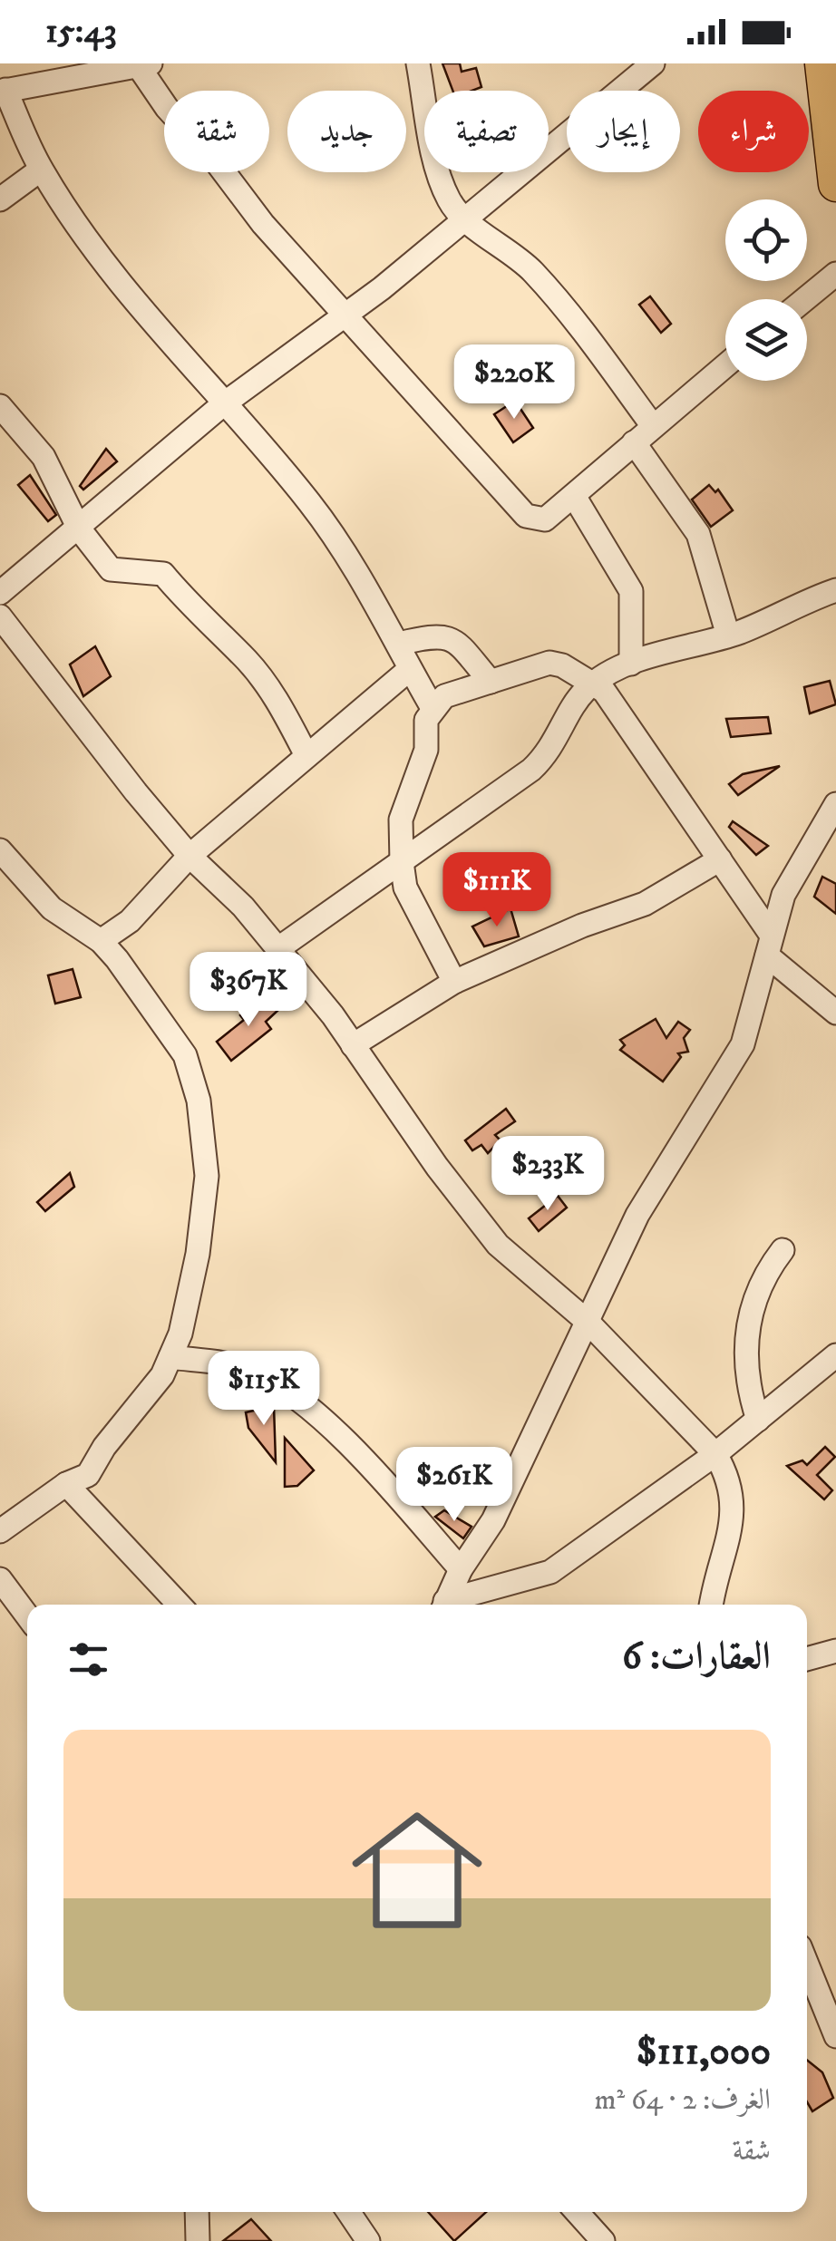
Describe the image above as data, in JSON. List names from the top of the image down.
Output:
{
  "page": {
    "status": "15:43",
    "chip": [
      "شراء",
      "إيجار",
      "تصفية",
      "جديد",
      "شقة"
    ],
    "price": [
      "$220K",
      "$111K",
      "$367K",
      "$233K",
      "$115K",
      "$261K"
    ],
    "heading": "العقارات: 6",
    "list": [
      {
        "name": "$111,000",
        "note": "الغرف: 2 · 64 m² · شقة"
      }
    ]
  }
}
